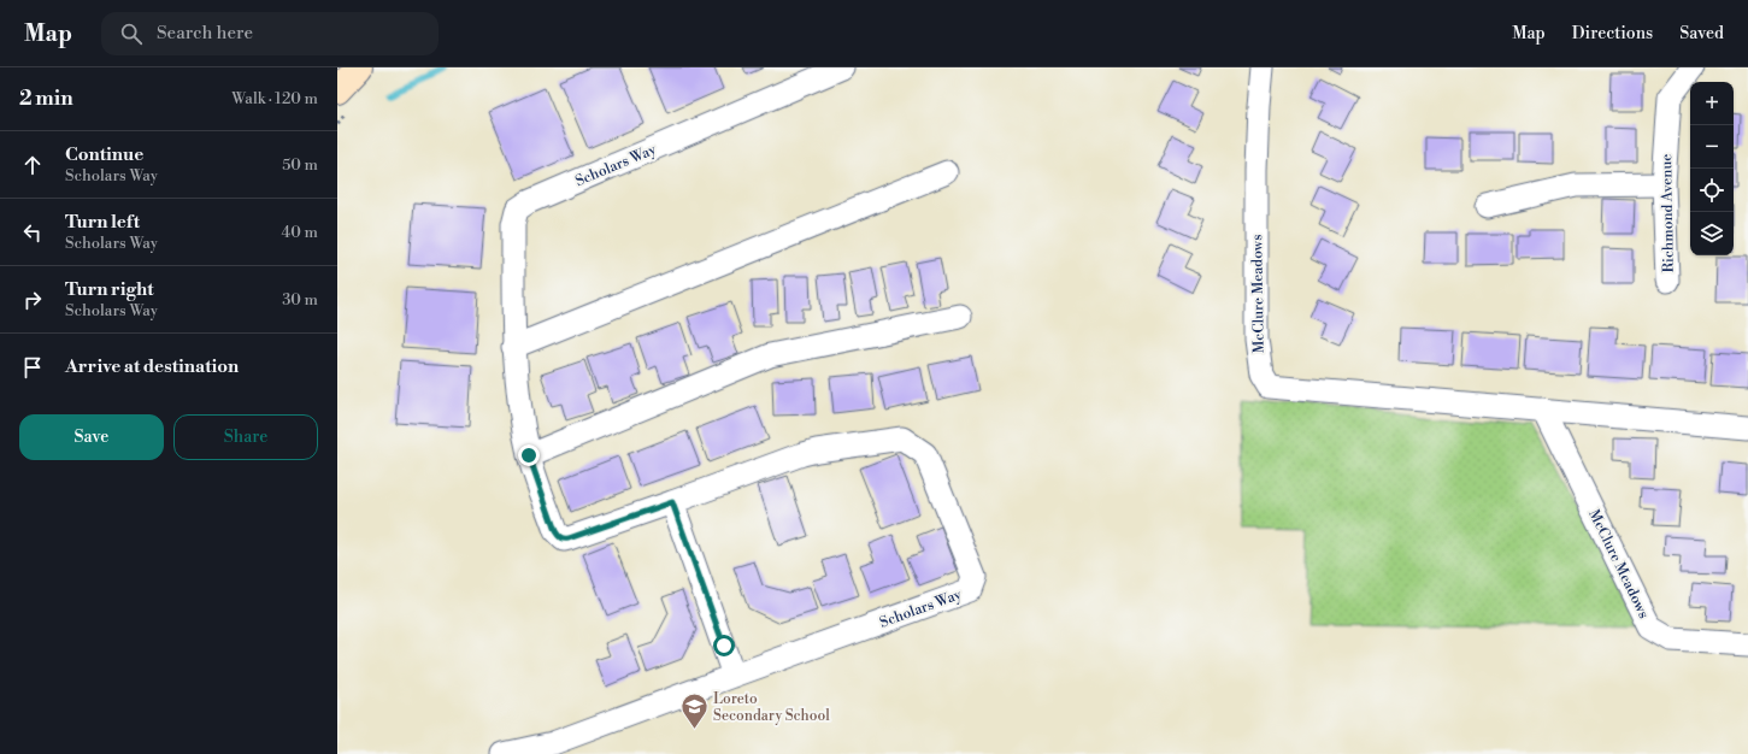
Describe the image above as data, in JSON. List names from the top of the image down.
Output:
{
  "streets": {
    "street": ["Scholars Way", "Richmond Avenue", "McClure Meadows"]
  },
  "places": {
    "school or university": ["Loreto Secondary School"]
  },
  "page": {
    "header": "Map",
    "search": "Search here",
    "nav": ["Map", "Directions", "Saved"],
    "heading": ["2 min", "Walk · 120 m"],
    "map_buttons": ["+", "−"],
    "list": [
      ["Continue", "Scholars Way", "50 m"],
      ["Turn left", "Scholars Way", "40 m"],
      ["Turn right", "Scholars Way", "30 m"],
      "Arrive at destination"
    ],
    "buttons": ["Save", "Share"]
  }
}
